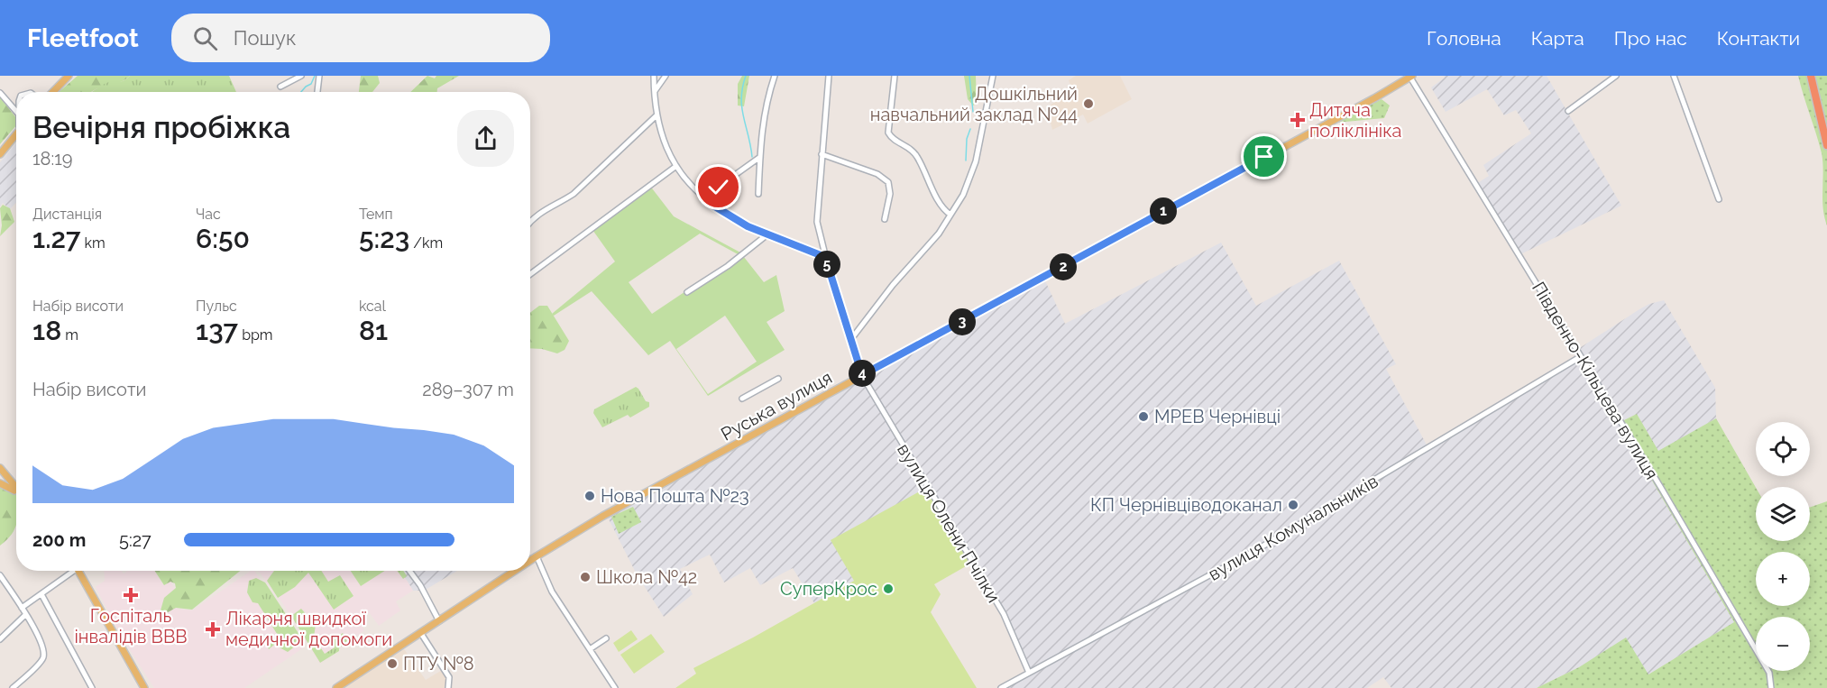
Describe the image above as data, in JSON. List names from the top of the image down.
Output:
{
  "streets": {
    "main road": ["Руська вулиця"],
    "street": ["Південно-Кільцева вулиця", "вулиця Олени Пчілки", "вулиця Комунальників"]
  },
  "crossings": [
    ["Південно-Кільцева вулиця", "Руська вулиця"],
    ["Південно-Кільцева вулиця", "вулиця Комунальників"],
    ["Руська вулиця", "вулиця Олени Пчілки"],
    ["вулиця Олени Пчілки", "вулиця Комунальників"]
  ],
  "places": {
    "other": [
      "Дошкільний навчальний заклад №44",
      "МРЕВ Чернівці",
      "Нова Пошта №23",
      "КП Чернівціводоканал",
      "Школа №42",
      "СуперКрос",
      "ПТУ №8"
    ],
    "health": ["Дитяча поліклініка", "Госпіталь інвалідів ВВВ", "Лікарня швидкої медичної допомоги"]
  },
  "page": {
    "header": "Fleetfoot",
    "search": "Пошук",
    "nav": [
      "Головна",
      "Карта",
      "Про нас",
      "Контакти"
    ],
    "heading": ["Вечірня пробіжка", "18:19"],
    "stats": [
      ["Дистанція", "1.27 km"],
      ["Час", "6:50"],
      ["Темп", "5:23 /km"],
      ["Набір висоти", "18 m"],
      ["Пульс", "137 bpm"],
      ["kcal", "81"]
    ],
    "pins": [
      "1",
      "5",
      "2",
      "3",
      "4"
    ],
    "chart": ["Набір висоти", "289–307 m"],
    "map_buttons": ["+", "−"],
    "list": [
      {
        "name": "200 m",
        "note": "5:27"
      }
    ]
  }
}
